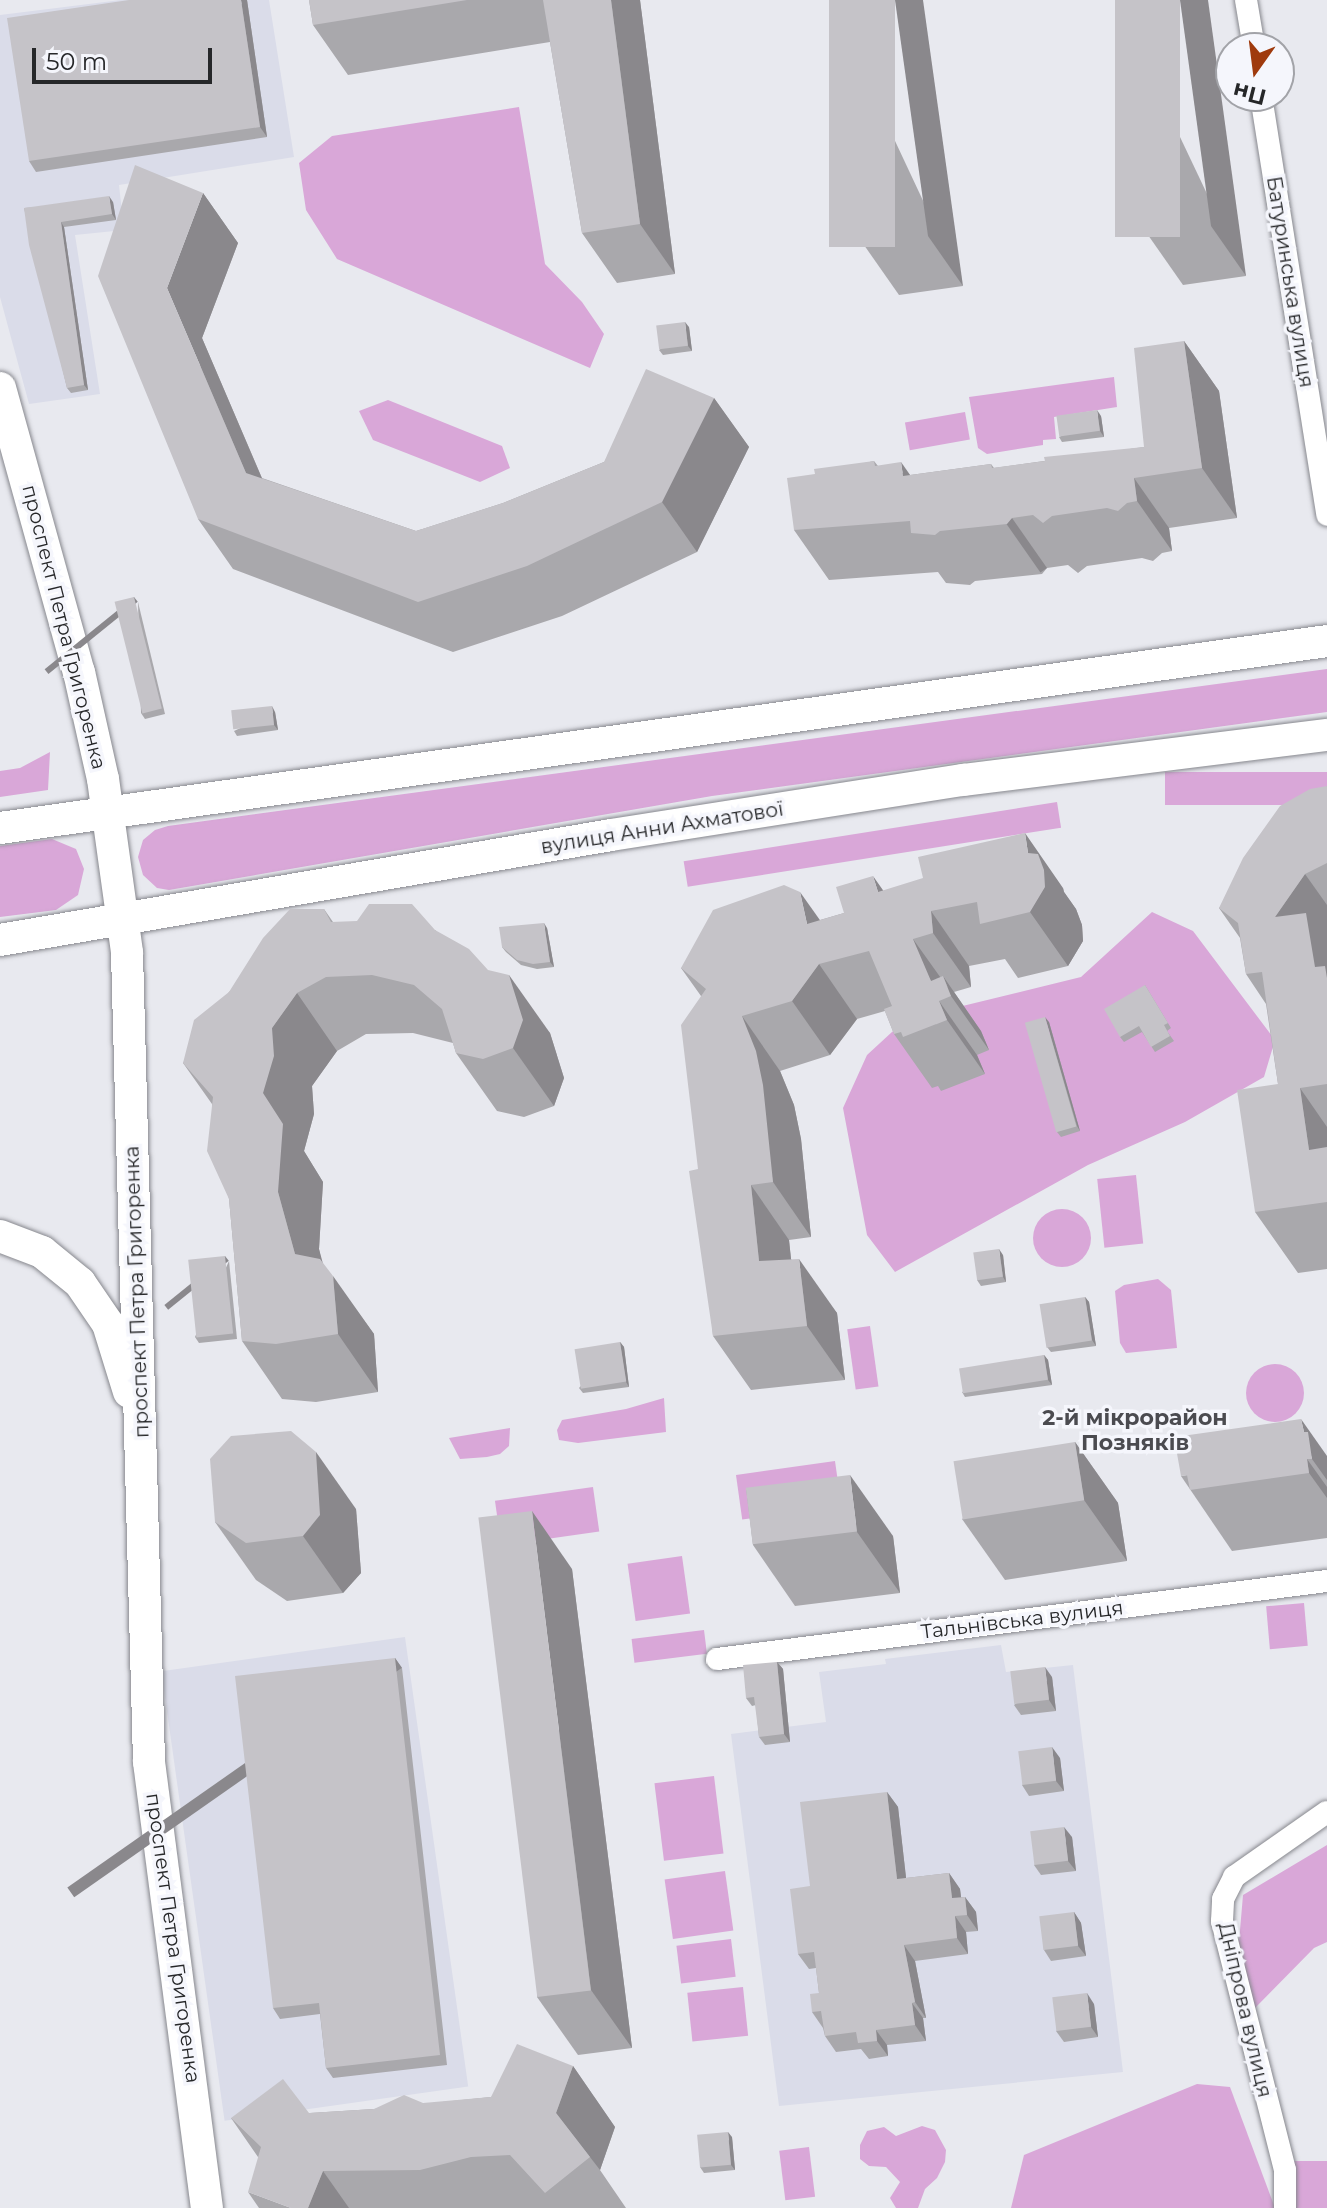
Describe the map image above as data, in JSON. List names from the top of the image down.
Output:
{
  "streets": {
    "main road": ["проспект Петра Григоренка", "вулиця Анни Ахматової"],
    "street": ["Батуринська вулиця", "Тальнівська вулиця", "Дніпрова вулиця"]
  },
  "crossings": [
    ["проспект Петра Григоренка", "вулиця Анни Ахматової"]
  ],
  "districts": ["2-й мікрорайон Позняків"],
  "scale_bar": "50 m",
  "north": "bottom"
}
